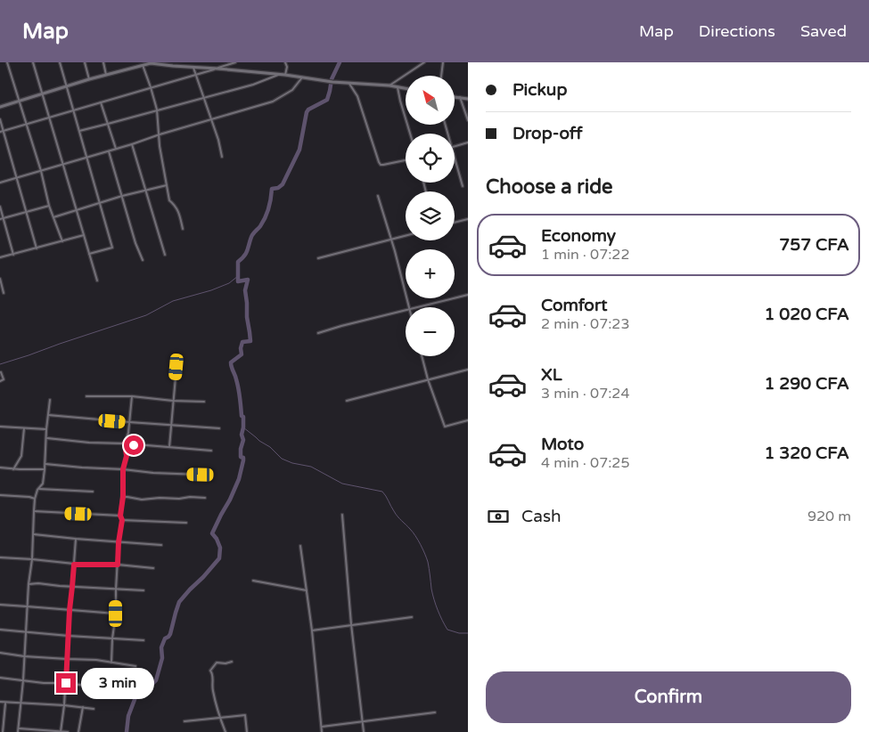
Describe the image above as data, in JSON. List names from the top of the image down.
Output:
{
  "north": "top left",
  "page": {
    "header": "Map",
    "nav": ["Map", "Directions", "Saved"],
    "banner": ["Pickup", "Drop-off"],
    "map_buttons": ["+", "−"],
    "heading": "Choose a ride",
    "list": [
      {
        "name": "Economy",
        "note": "1 min · 07:22",
        "value": "757 CFA"
      },
      {
        "name": "Comfort",
        "note": "2 min · 07:23",
        "value": "1 020 CFA"
      },
      {
        "name": "XL",
        "note": "3 min · 07:24",
        "value": "1 290 CFA"
      },
      {
        "name": "Moto",
        "note": "4 min · 07:25",
        "value": "1 320 CFA"
      }
    ],
    "pay": ["Cash", "920 m"],
    "buttons": "Confirm",
    "bubble": "3 min"
  }
}
